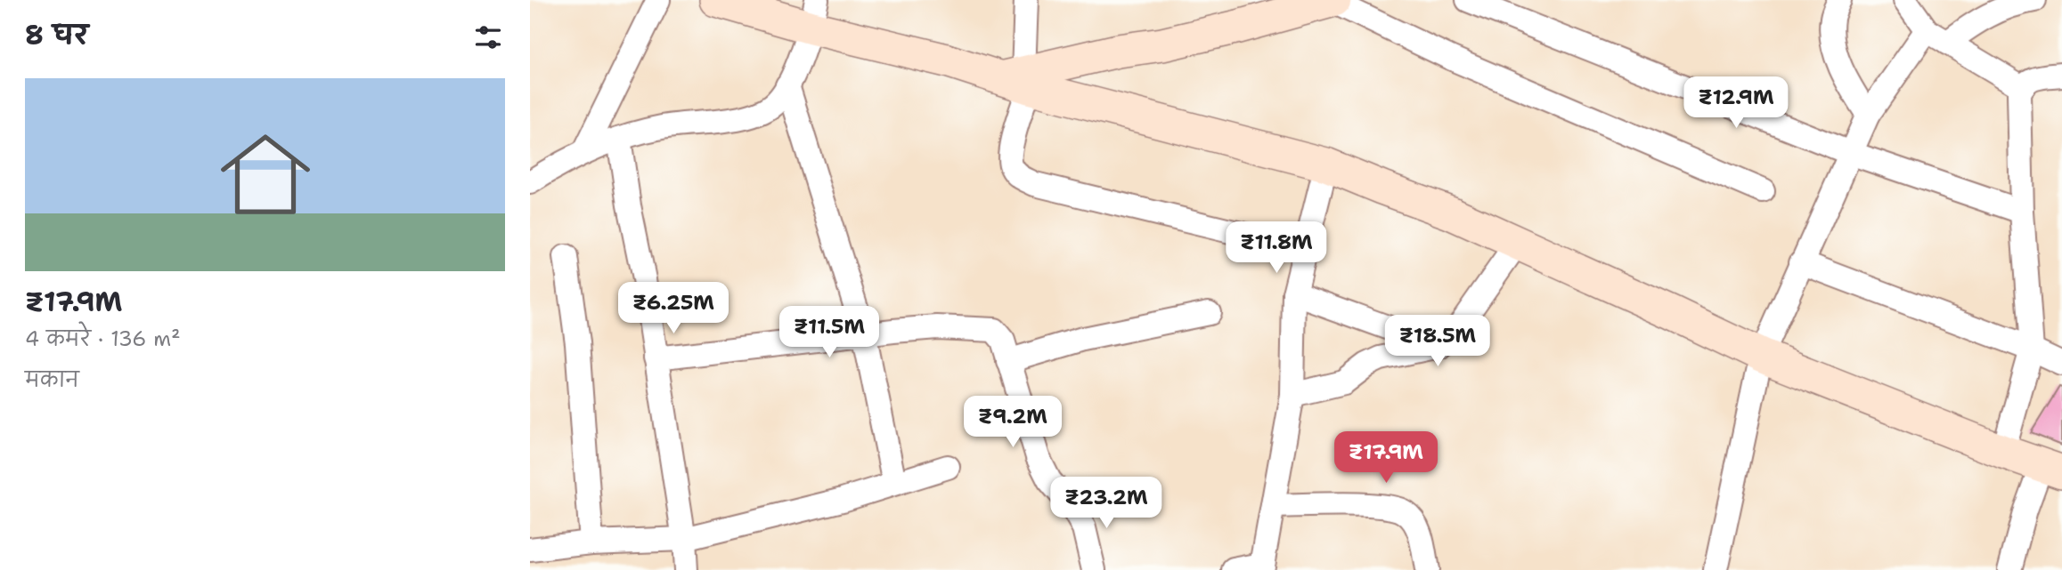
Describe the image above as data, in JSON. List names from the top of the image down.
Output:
{
  "page": {
    "heading": "8 घर",
    "list": [
      {
        "name": "₹17.9M",
        "note": "4 कमरे · 136 m² · मकान"
      }
    ],
    "price": [
      "₹12.9M",
      "₹11.8M",
      "₹6.25M",
      "₹11.5M",
      "₹18.5M",
      "₹9.2M",
      "₹17.9M",
      "₹23.2M"
    ]
  }
}
